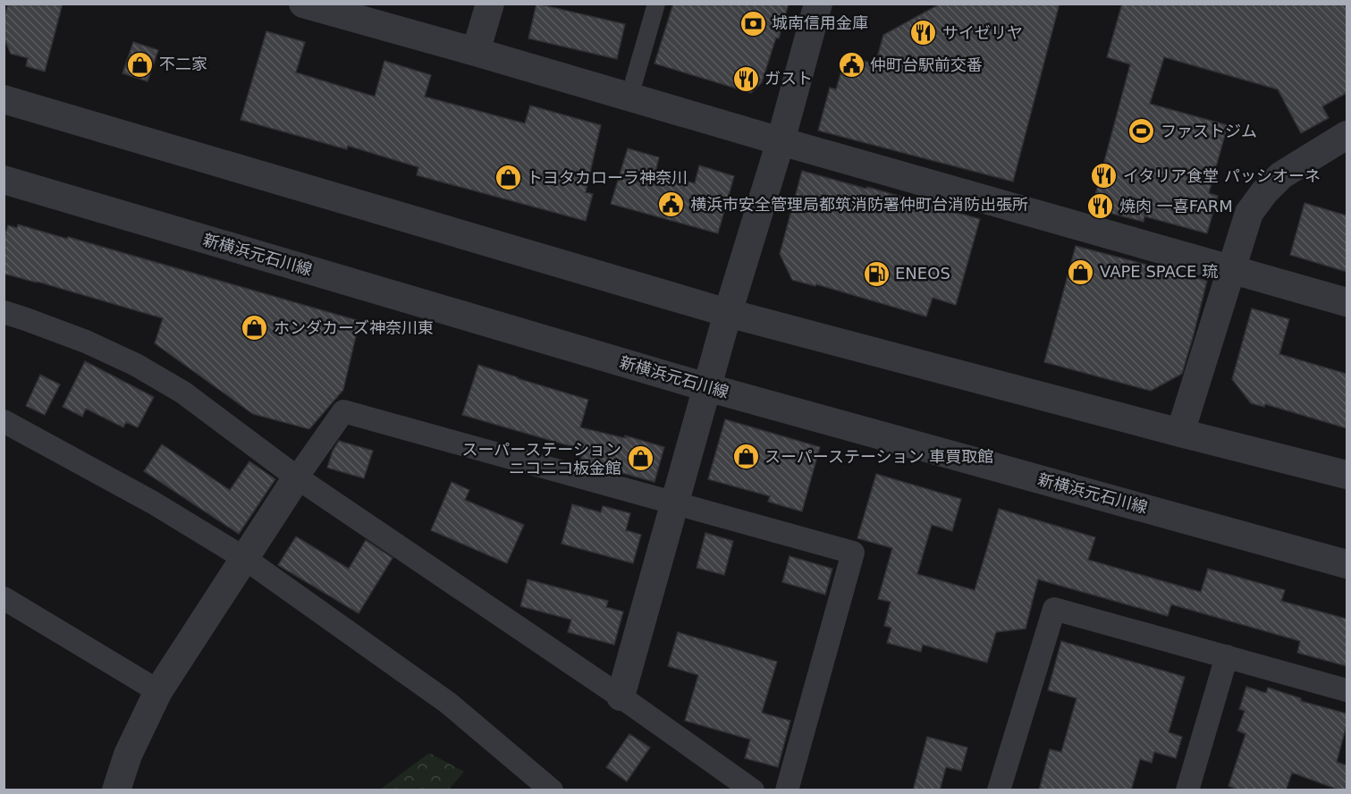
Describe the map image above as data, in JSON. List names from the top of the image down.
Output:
{
  "streets": {
    "street": ["新横浜元石川線"]
  },
  "places": {
    "bank": ["城南信用金庫"],
    "restaurant": [
      "サイゼリヤ",
      "ガスト",
      "イタリア食堂 パッシオーネ",
      "焼肉 一喜FARM"
    ],
    "shop": [
      "不二家",
      "トヨタカローラ神奈川",
      "VAPE SPACE 琉",
      "ホンダカーズ神奈川東",
      "スーパーステーション 車買取館",
      "スーパーステーション ニコニコ板金館"
    ],
    "public building": ["仲町台駅前交番", "横浜市安全管理局都筑消防署仲町台消防出張所"],
    "sports": ["ファストジム"],
    "fuel station": ["ENEOS"]
  }
}
